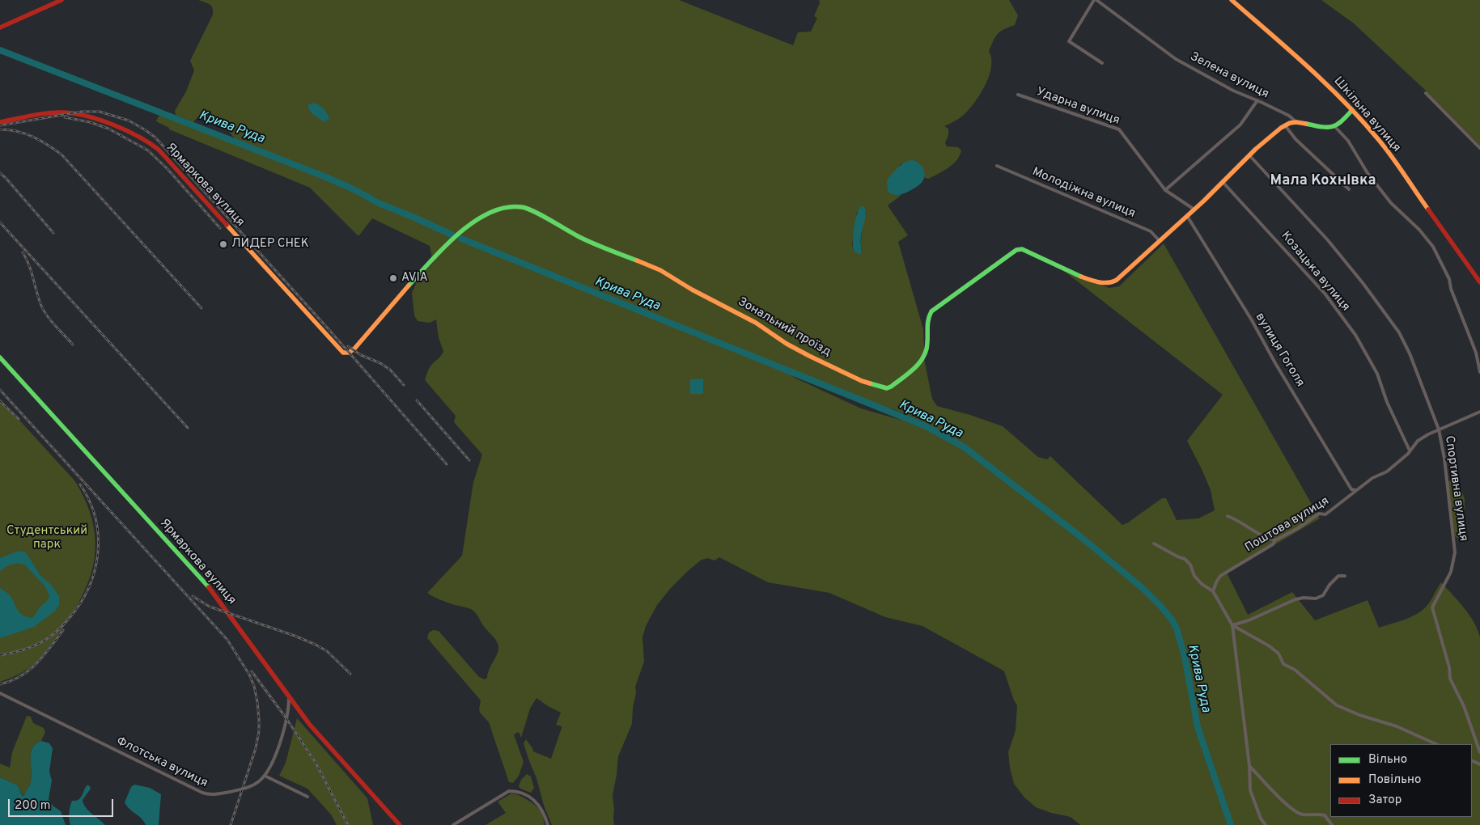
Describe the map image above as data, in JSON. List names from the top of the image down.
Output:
{
  "streets": {
    "street": [
      "Зелена вулиця",
      "Ударна вулиця",
      "Шкільна вулиця",
      "Ярмаркова вулиця",
      "Молодіжна вулиця",
      "Козацька вулиця",
      "Зональний проїзд",
      "вулиця Гоголя",
      "Спортивна вулиця",
      "Поштова вулиця",
      "Флотська вулиця"
    ]
  },
  "crossings": [
    ["Ярмаркова вулиця", "Зональний проїзд"],
    ["Ярмаркова вулиця", "Флотська вулиця"],
    ["Молодіжна вулиця", "Зональний проїзд"],
    ["Козацька вулиця", "Поштова вулиця"],
    ["вулиця Гоголя", "Поштова вулиця"],
    ["Спортивна вулиця", "Поштова вулиця"]
  ],
  "districts": ["Мала Кохнівка"],
  "water": ["Крива Руда"],
  "parks": ["Студентський парк"],
  "places": ["ЛИДЕР СНЕК", "AVIA"],
  "legend": ["Вільно", "Повільно", "Затор"],
  "scale_bar": "200 m"
}
